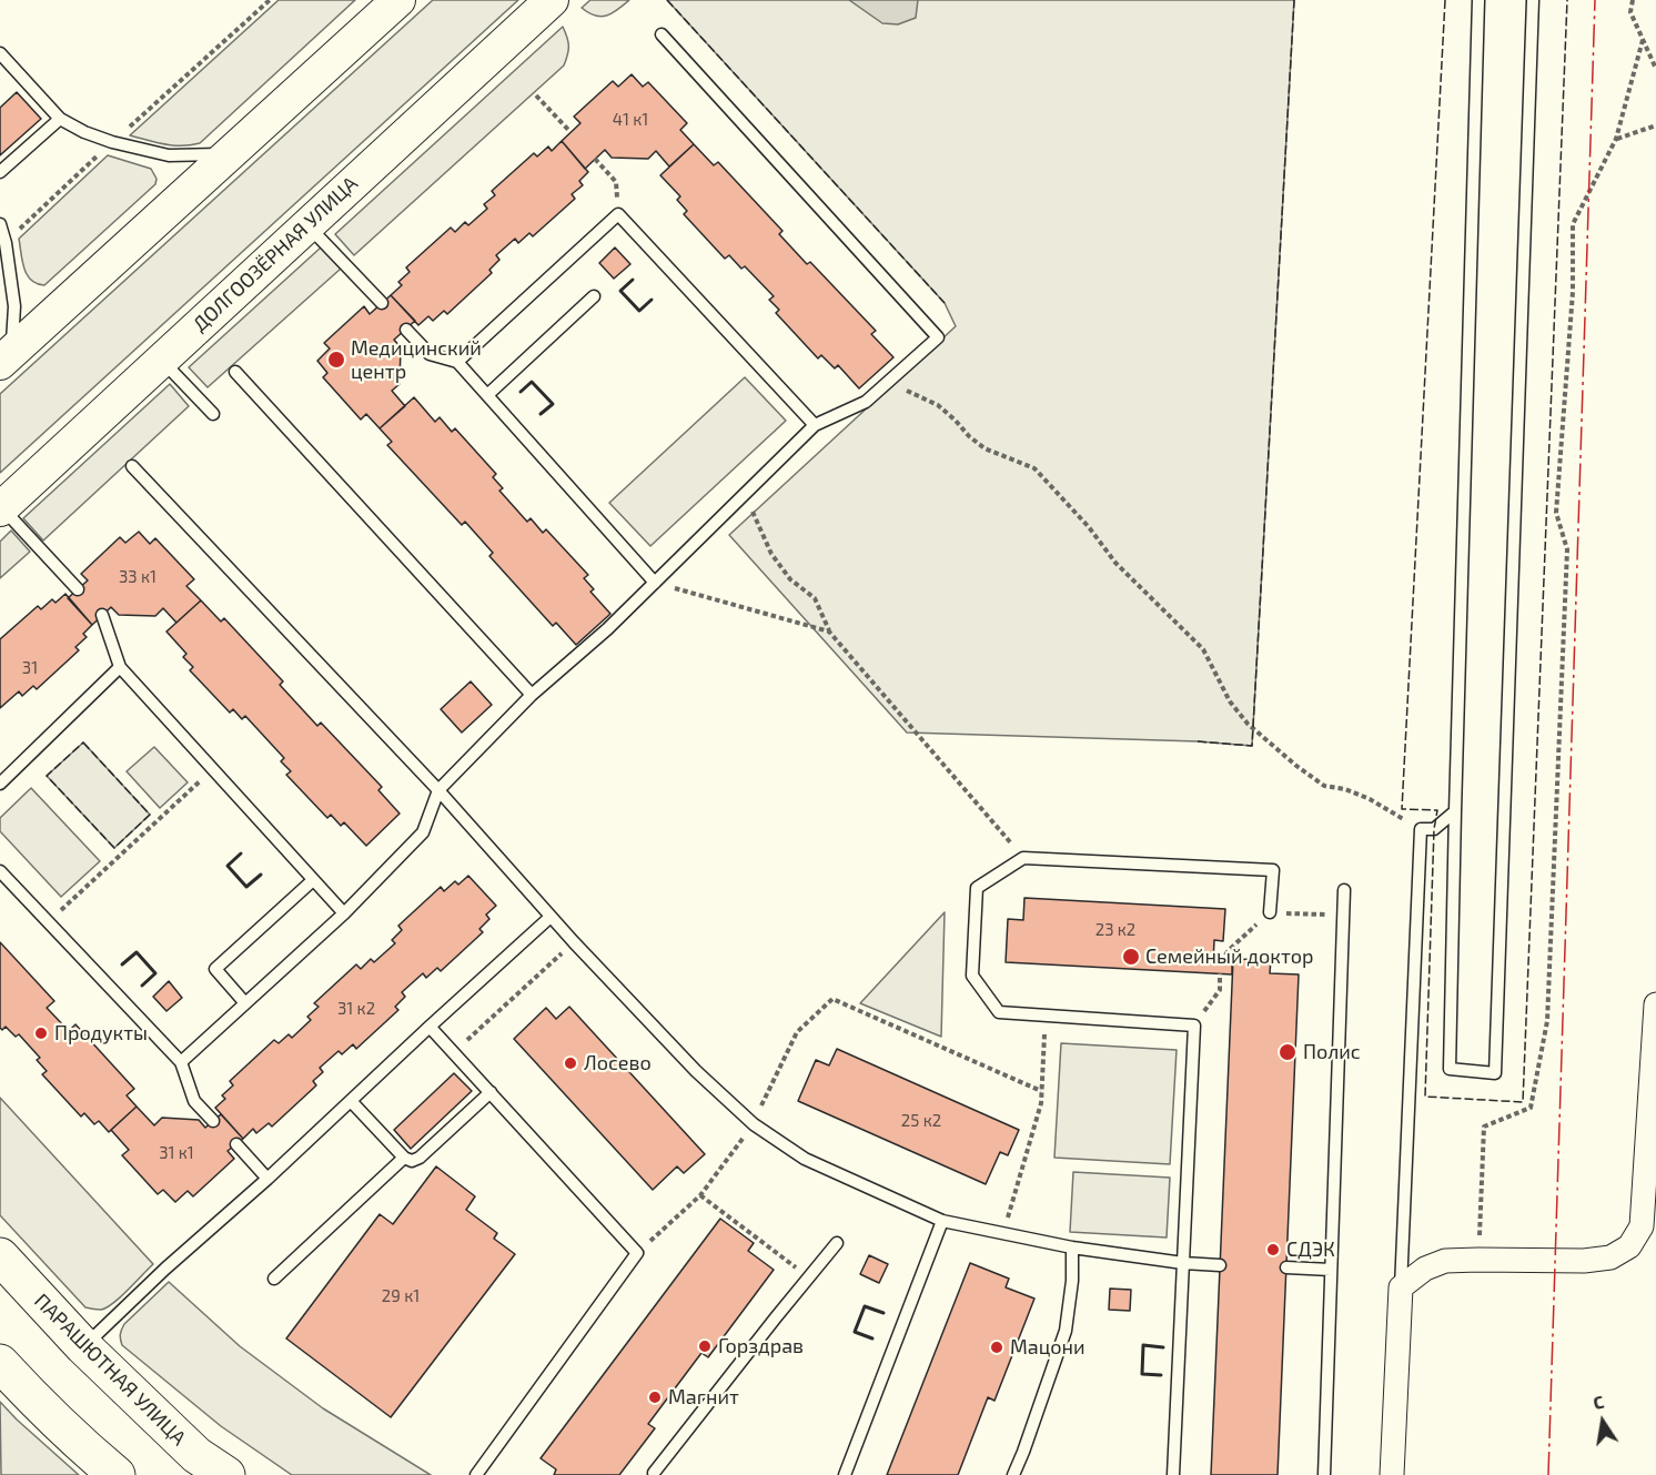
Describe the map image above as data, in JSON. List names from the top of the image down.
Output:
{
  "streets": {
    "main road": ["ДОЛГООЗЁРНАЯ УЛИЦА", "ПАРАШЮТНАЯ УЛИЦА"]
  },
  "places": [
    "Медицинский центр",
    "Семейный доктор",
    "Продукты",
    "Полис",
    "Лосево",
    "СДЭК",
    "Горздрав",
    "Мацони",
    "Магнит"
  ],
  "house_numbers": [
    "41 к1",
    "33 к1",
    "31",
    "23 к2",
    "31 к2",
    "25 к2",
    "31 к1",
    "29 к1"
  ],
  "north": "top"
}
